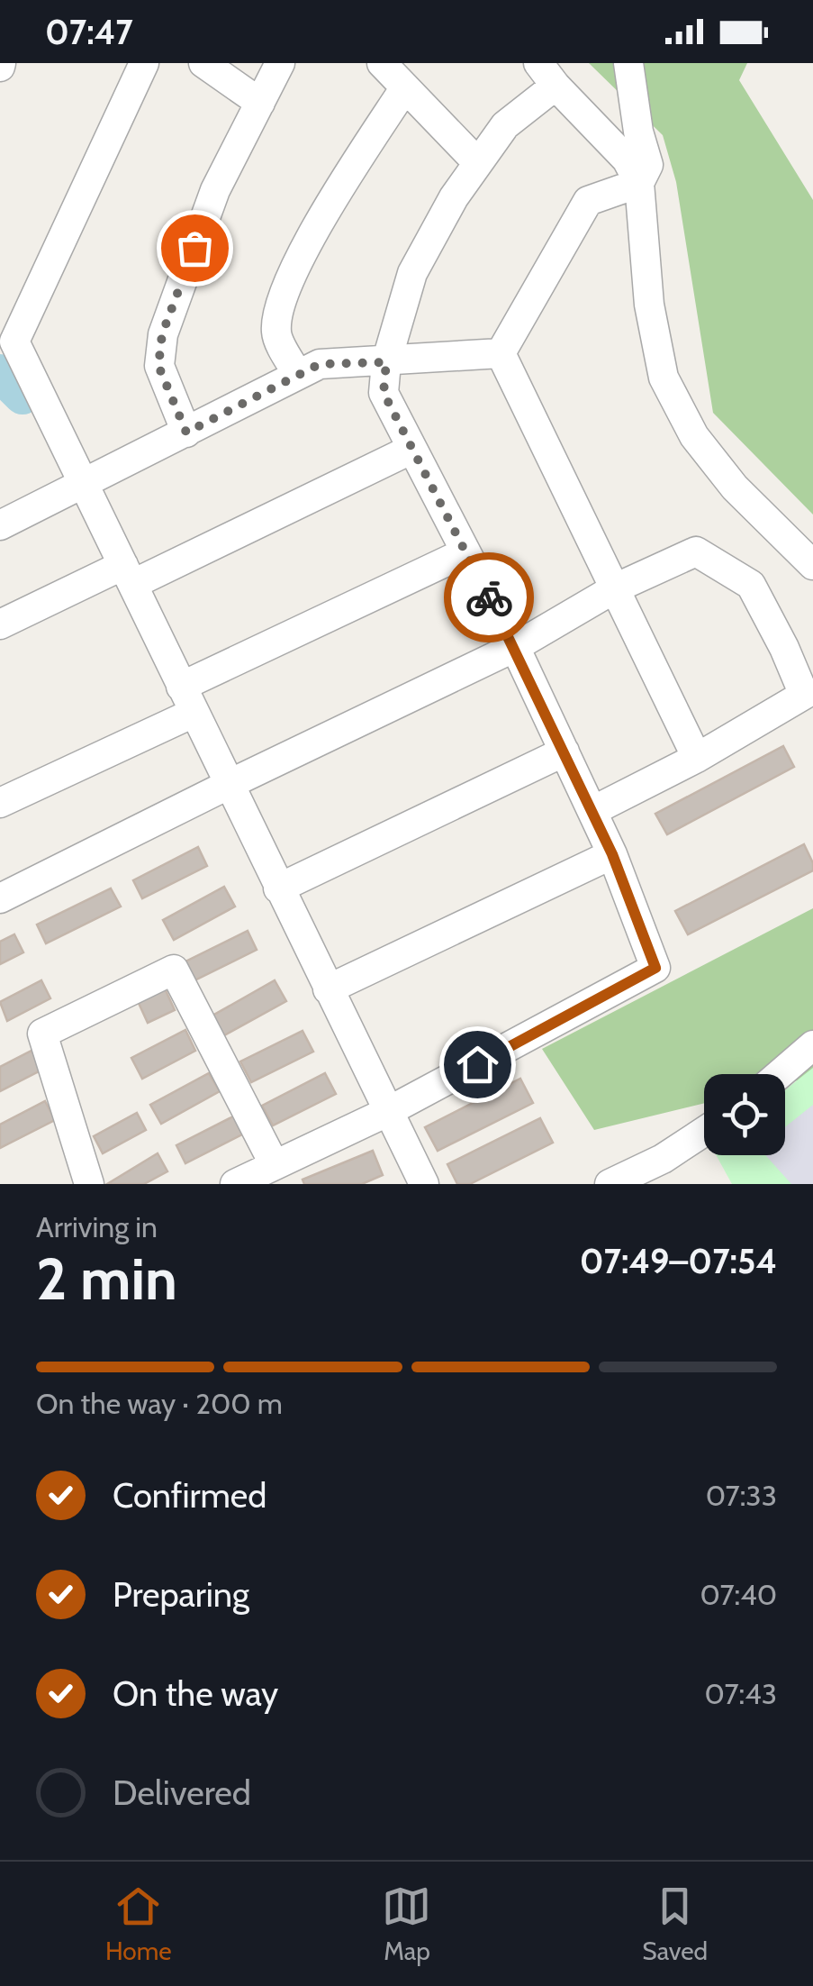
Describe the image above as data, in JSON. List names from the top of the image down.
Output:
{
  "page": {
    "status": "07:47",
    "heading": ["2 min", "Arriving in", "07:49–07:54"],
    "bar": "On the way · 200 m",
    "list": [
      ["Confirmed", "07:33"],
      ["Preparing", "07:40"],
      ["On the way", "07:43"],
      "Delivered"
    ],
    "tabs": ["Home", "Map", "Saved"]
  }
}
